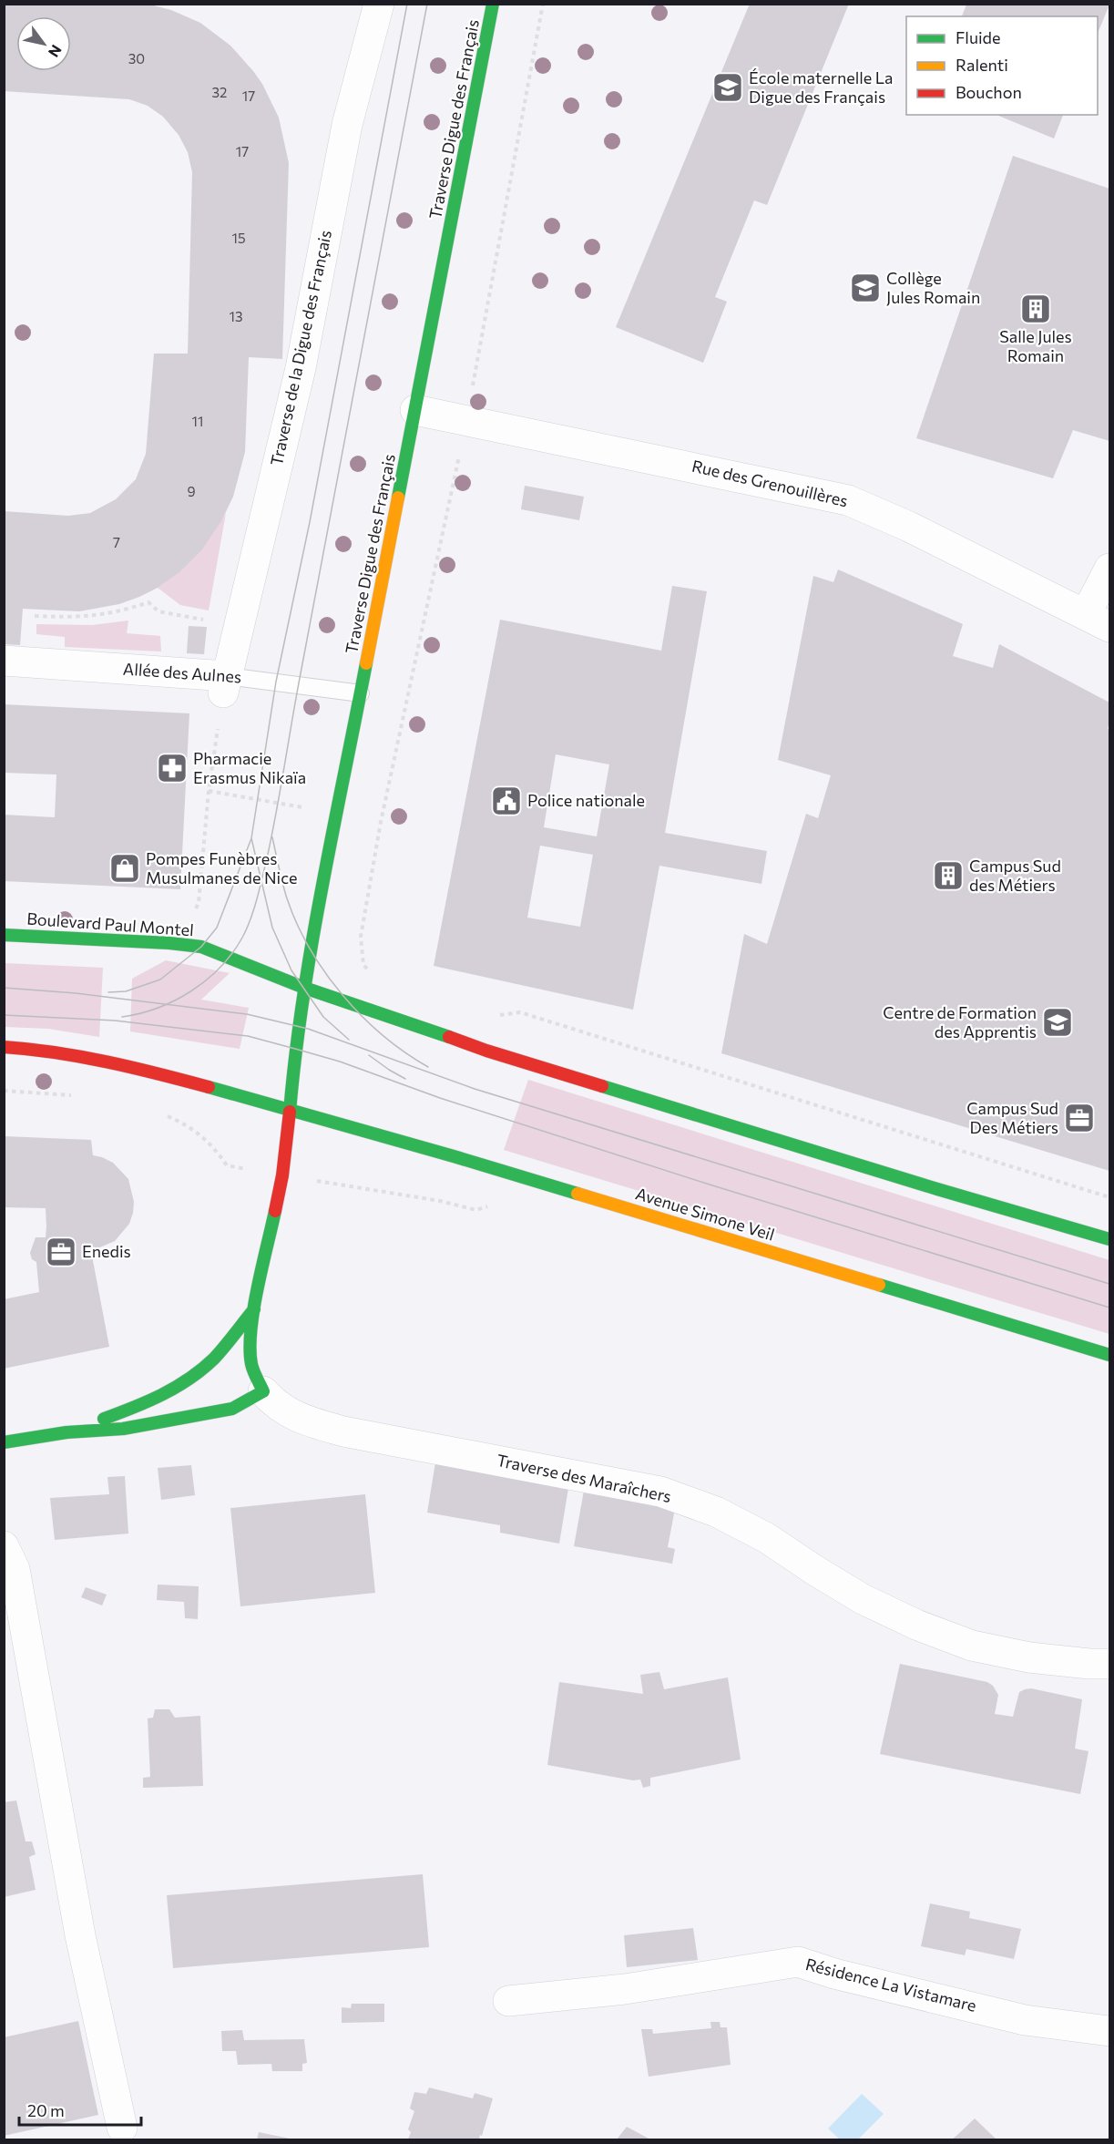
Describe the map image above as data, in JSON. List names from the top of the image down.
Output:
{
  "streets": {
    "main road": ["Traverse Digue des Français", "Boulevard Paul Montel", "Avenue Simone Veil"],
    "street": [
      "Traverse de la Digue des Français",
      "Rue des Grenouillères",
      "Allée des Aulnes",
      "Traverse des Maraîchers",
      "Résidence La Vistamare"
    ]
  },
  "crossings": [
    ["Traverse Digue des Français", "Rue des Grenouillères"],
    ["Traverse Digue des Français", "Allée des Aulnes"],
    ["Traverse Digue des Français", "Boulevard Paul Montel"],
    ["Traverse Digue des Français", "Avenue Simone Veil"],
    ["Traverse Digue des Français", "Traverse des Maraîchers"],
    ["Traverse de la Digue des Français", "Allée des Aulnes"]
  ],
  "places": {
    "school or university": ["École maternelle La Digue des Français", "Collège Jules Romain", "Centre de Formation des Apprentis"],
    "building": ["Salle Jules Romain", "Campus Sud des Métiers"],
    "pharmacy": ["Pharmacie Erasmus Nikaïa"],
    "public building": ["Police nationale"],
    "shop": ["Pompes Funèbres Musulmanes de Nice"],
    "office": ["Campus Sud Des Métiers", "Enedis"]
  },
  "house_numbers": [
    "30",
    "32",
    "17",
    "17",
    "15",
    "13",
    "11",
    "9",
    "7"
  ],
  "legend": ["Fluide", "Ralenti", "Bouchon"],
  "scale_bar": "20 m",
  "north": "bottom right"
}
